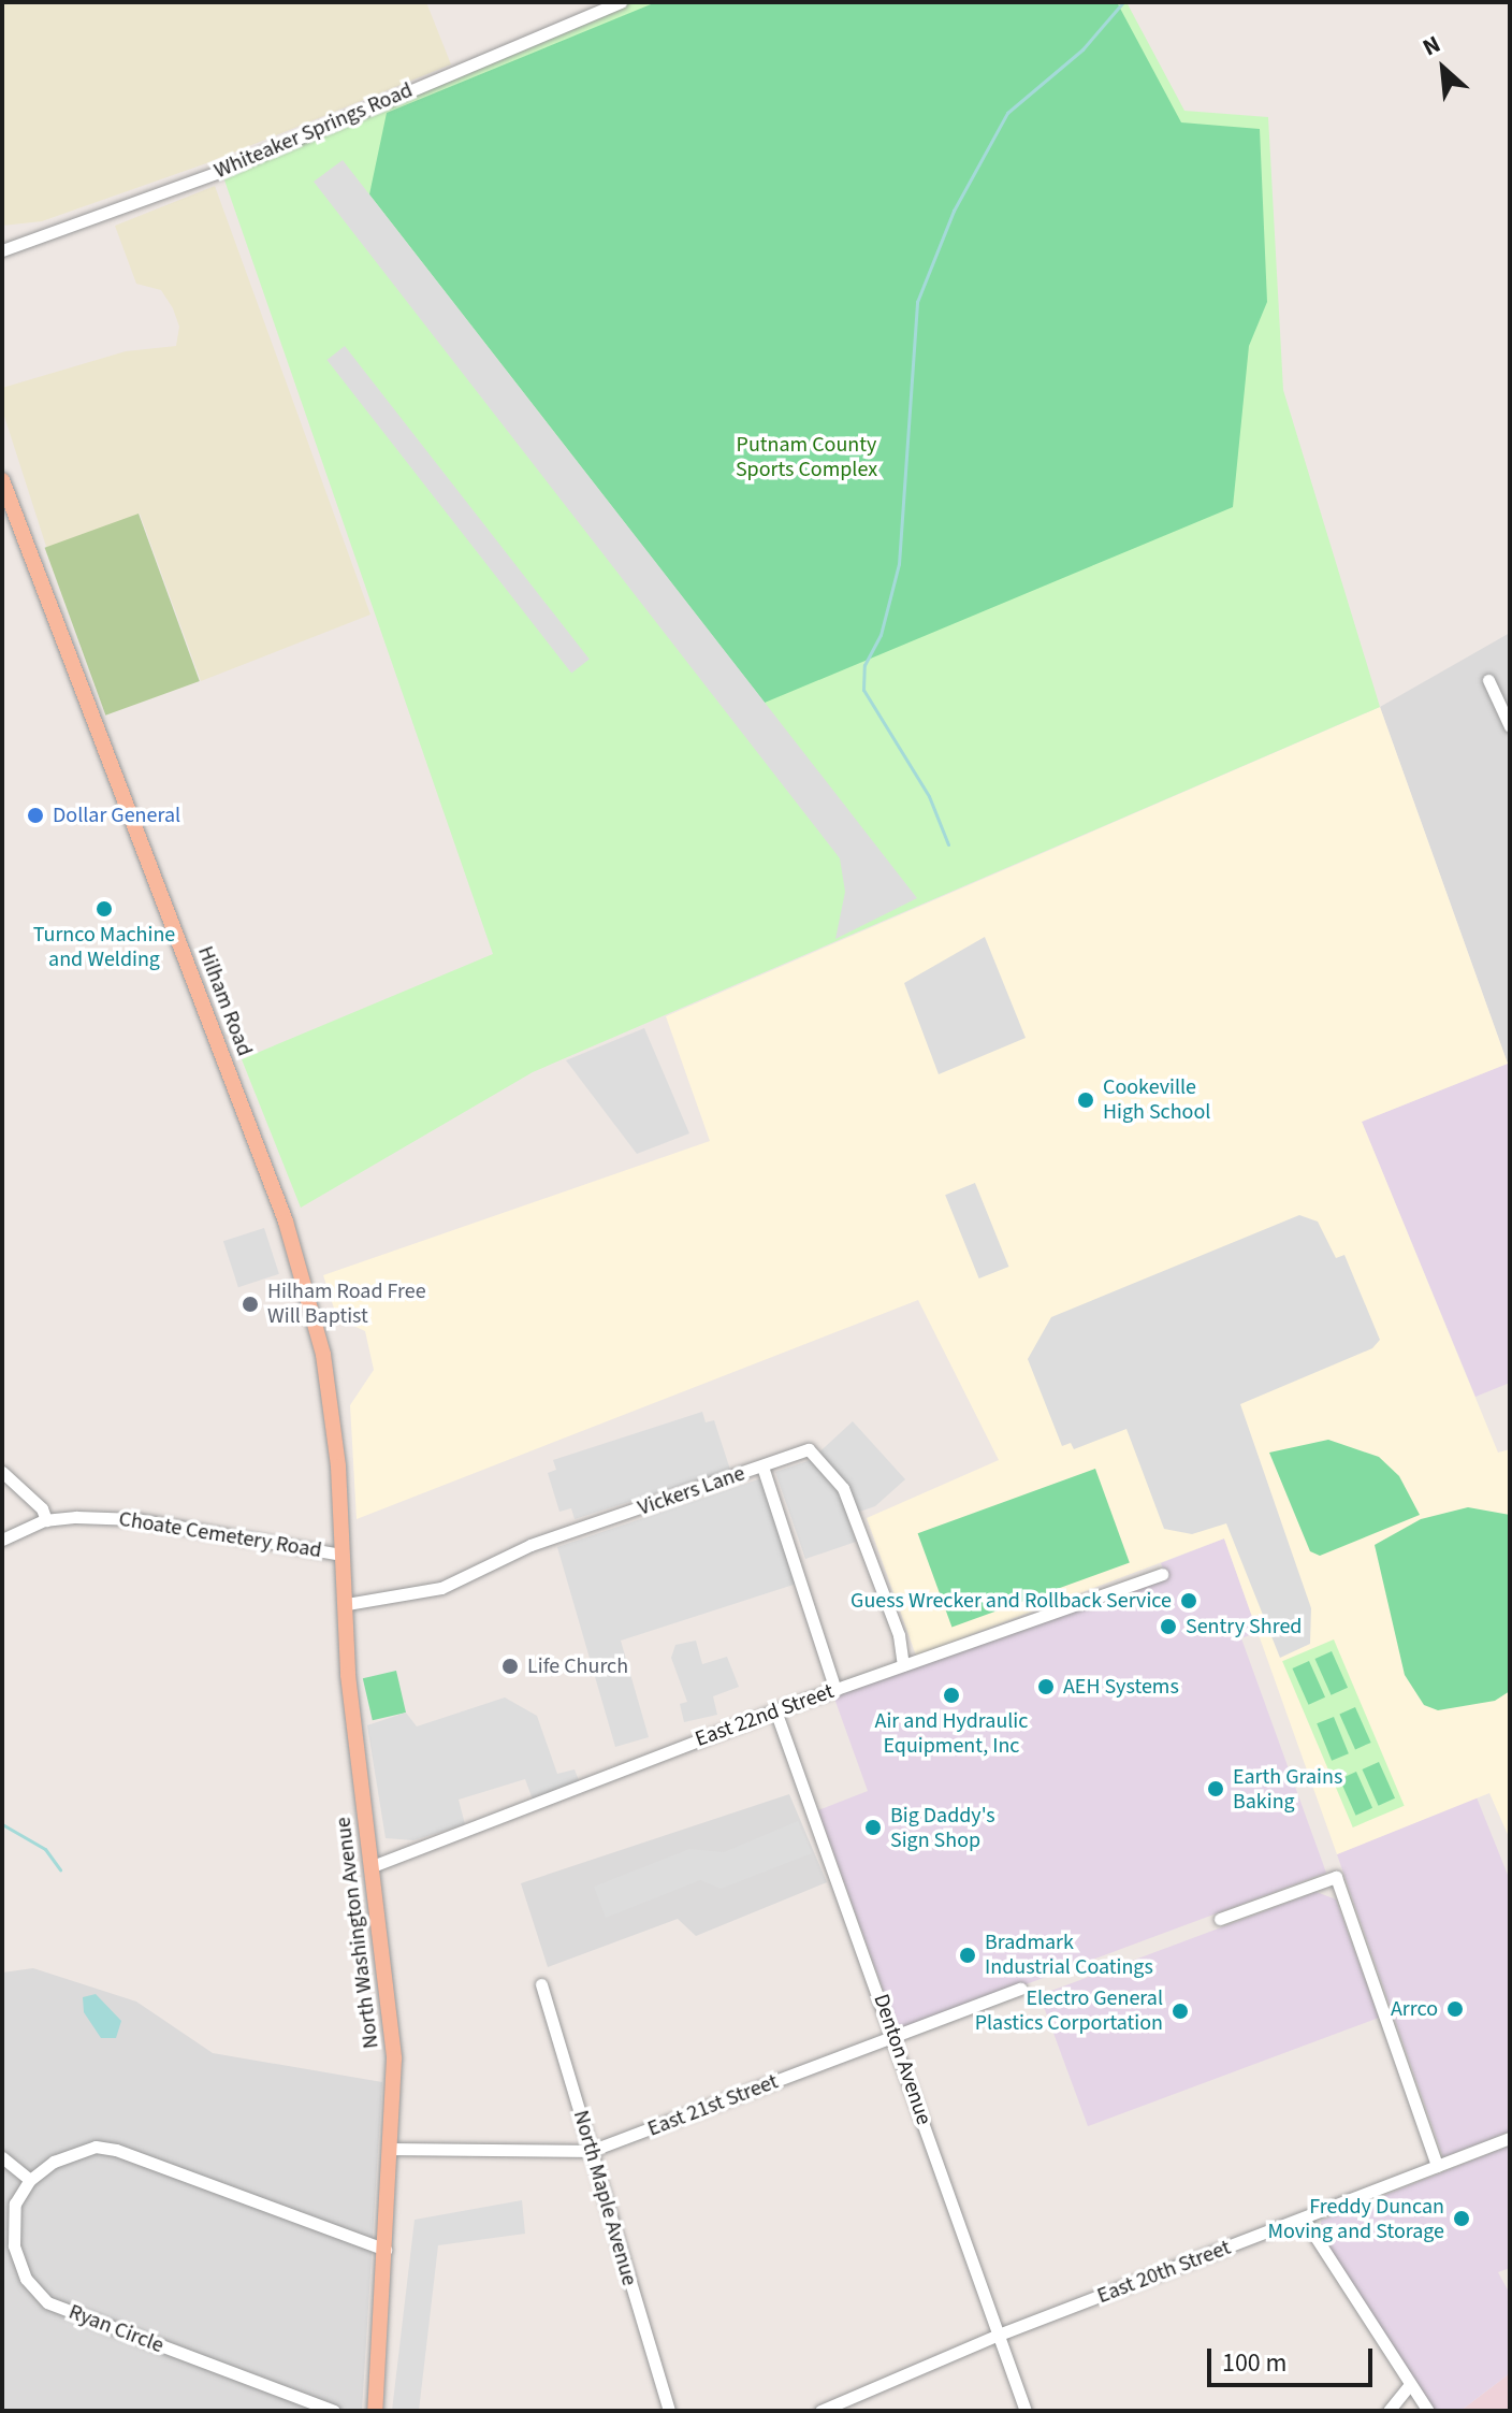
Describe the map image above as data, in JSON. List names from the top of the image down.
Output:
{
  "streets": {
    "main road": ["Hilham Road", "North Washington Avenue"],
    "street": [
      "Whiteaker Springs Road",
      "Vickers Lane",
      "Choate Cemetery Road",
      "East 22nd Street",
      "Denton Avenue",
      "East 21st Street",
      "North Maple Avenue",
      "East 20th Street",
      "Ryan Circle"
    ]
  },
  "crossings": [
    ["Hilham Road", "Choate Cemetery Road"],
    ["Hilham Road", "North Washington Avenue"],
    ["Vickers Lane", "East 22nd Street"],
    ["Vickers Lane", "North Washington Avenue"],
    ["Choate Cemetery Road", "North Washington Avenue"],
    ["East 22nd Street", "North Washington Avenue"],
    ["East 22nd Street", "Denton Avenue"],
    ["North Washington Avenue", "East 21st Street"],
    ["Denton Avenue", "East 21st Street"],
    ["Denton Avenue", "East 20th Street"],
    ["East 21st Street", "North Maple Avenue"]
  ],
  "parks": ["Putnam County Sports Complex"],
  "places": [
    "Dollar General",
    "Turnco Machine and Welding",
    "Cookeville High School",
    "Hilham Road Free Will Baptist",
    "Guess Wrecker and Rollback Service",
    "Sentry Shred",
    "Life Church",
    "AEH Systems",
    "Air and Hydraulic Equipment, Inc",
    "Earth Grains Baking",
    "Big Daddy's Sign Shop",
    "Bradmark Industrial Coatings",
    "Arrco",
    "Electro General Plastics Corportation",
    "Freddy Duncan Moving and Storage"
  ],
  "scale_bar": "100 m",
  "north": "top left"
}
